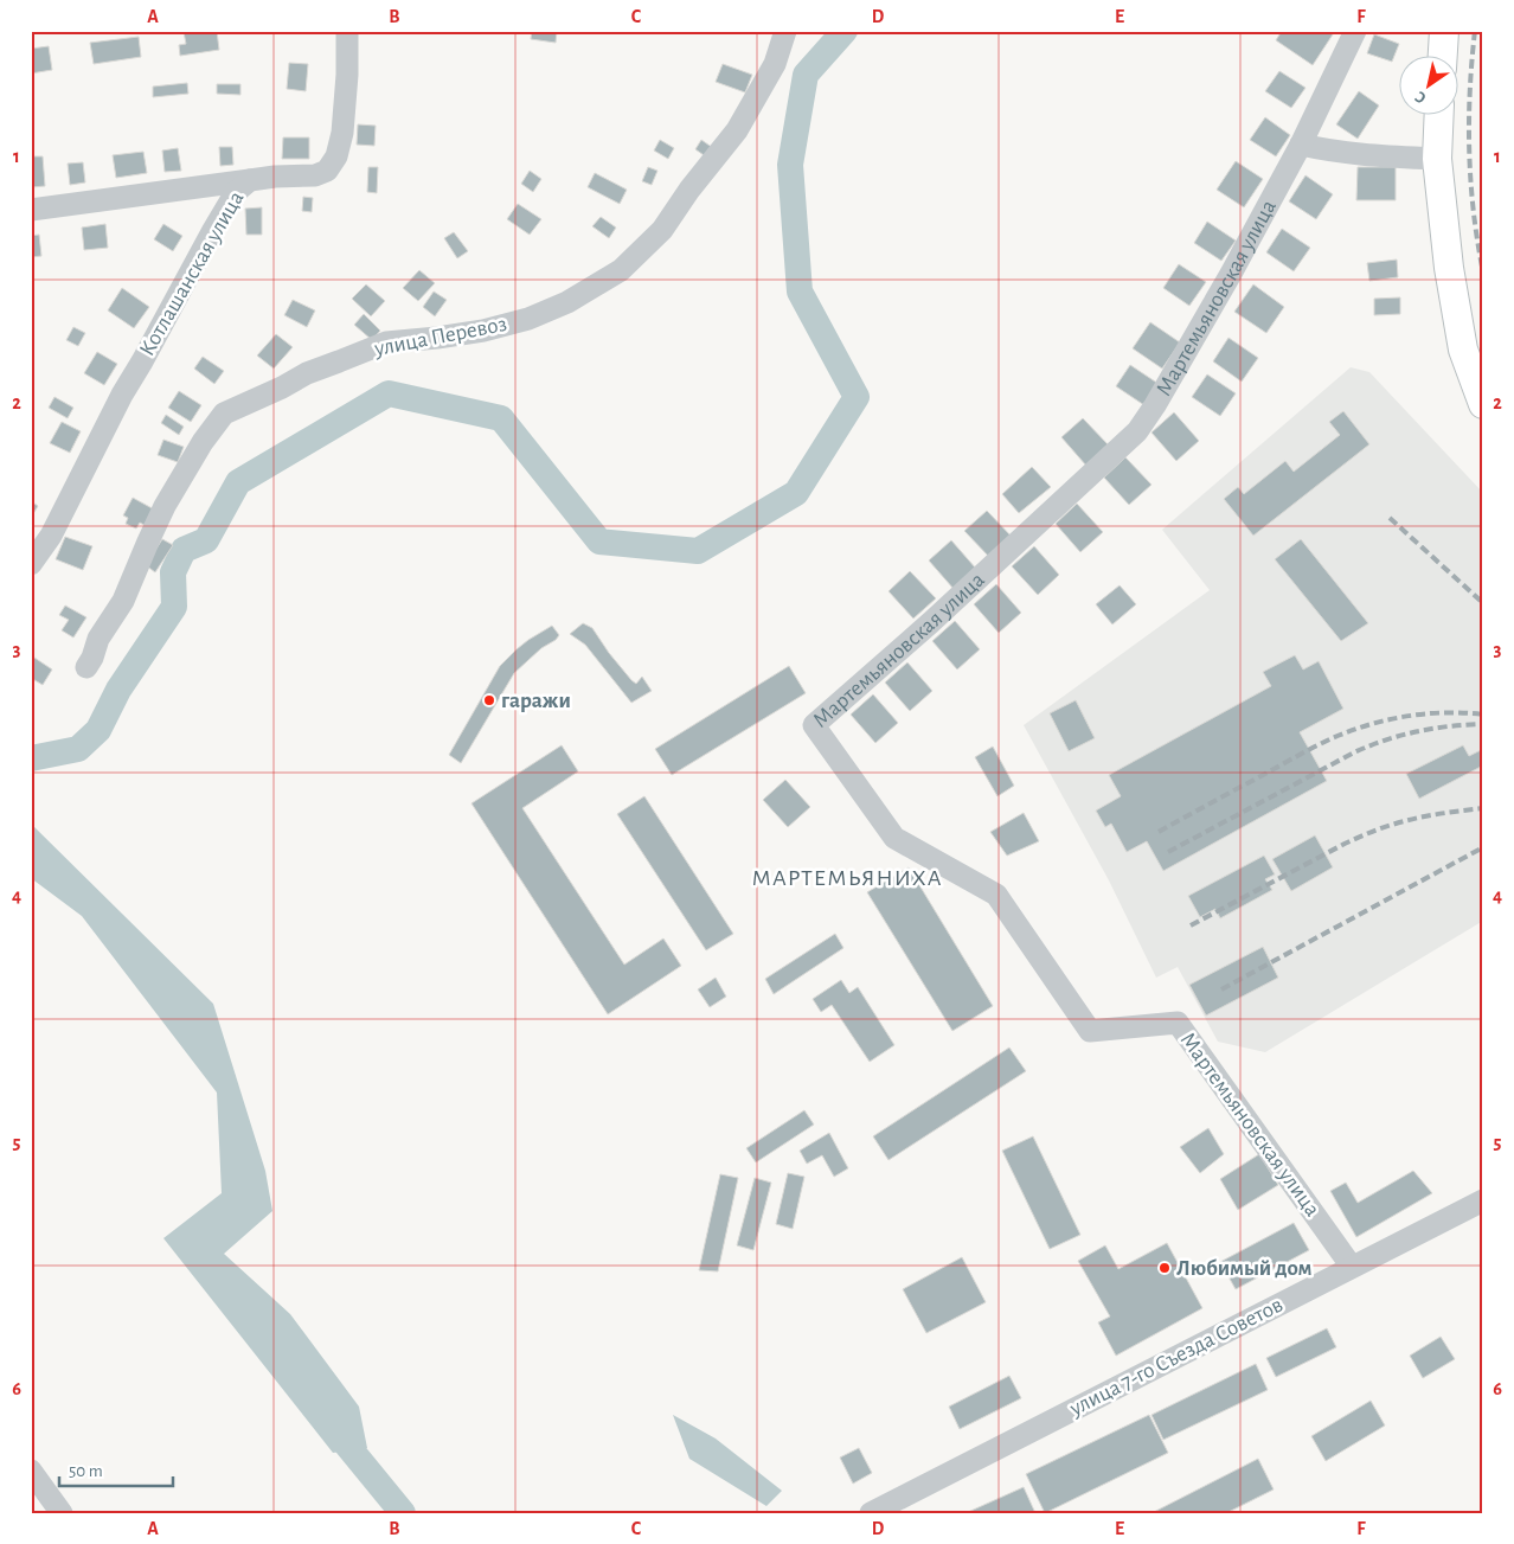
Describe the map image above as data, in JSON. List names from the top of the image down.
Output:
{
  "streets": {
    "street": [
      "Котлашанская улица",
      "Мартемьяновская улица",
      "улица Перевоз",
      "улица 7-го Съезда Советов"
    ]
  },
  "crossings": [
    ["Мартемьяновская улица", "улица 7-го Съезда Советов"]
  ],
  "districts": ["МАРТЕМЬЯНИХА"],
  "places": ["гаражи", "Любимый дом"],
  "scale_bar": "50 m",
  "north": "bottom left",
  "grid": {
    "columns": [
      "A",
      "B",
      "C",
      "D",
      "E",
      "F"
    ],
    "rows": [
      "1",
      "2",
      "3",
      "4",
      "5",
      "6"
    ]
  }
}
